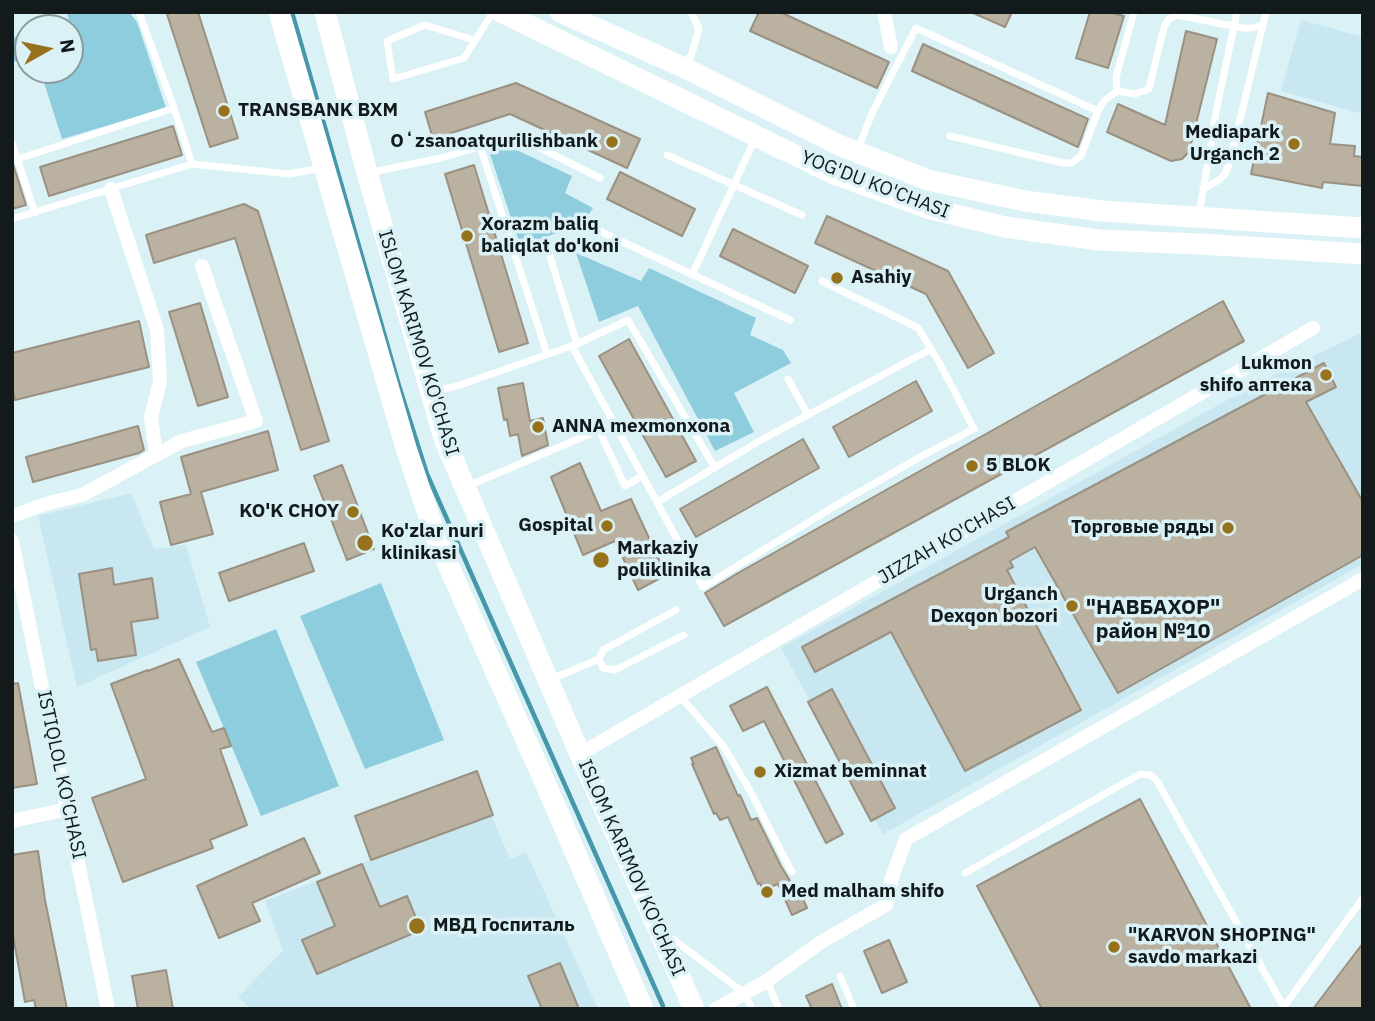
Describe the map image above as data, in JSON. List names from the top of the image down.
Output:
{
  "streets": {
    "main road": ["YOG'DU KO'CHASI", "ISLOM KARIMOV KO'CHASI"],
    "street": ["JIZZAH KO'CHASI", "ISTIQLOL KO'CHASI"]
  },
  "crossings": [
    ["ISLOM KARIMOV KO'CHASI", "JIZZAH KO'CHASI"]
  ],
  "districts": ["\"НАВБАХОР\" район №10"],
  "places": [
    "TRANSBANK BXM",
    "Oʻzsanoatqurilishbank",
    "Mediapark Urganch 2",
    "Xorazm baliq baliqlat do'koni",
    "Asahiy",
    "Lukmon shifo аптека",
    "ANNA mexmonxona",
    "5 BLOK",
    "KO'K CHOY",
    "Gospital",
    "Торговые ряды",
    "Ko'zlar nuri klinikasi",
    "Markaziy poliklinika",
    "Urganch Dexqon bozori",
    "Xizmat beminnat",
    "Med malham shifo",
    "МВД Госпиталь",
    "\"KARVON SHOPING\" savdo markazi"
  ],
  "north": "right"
}
